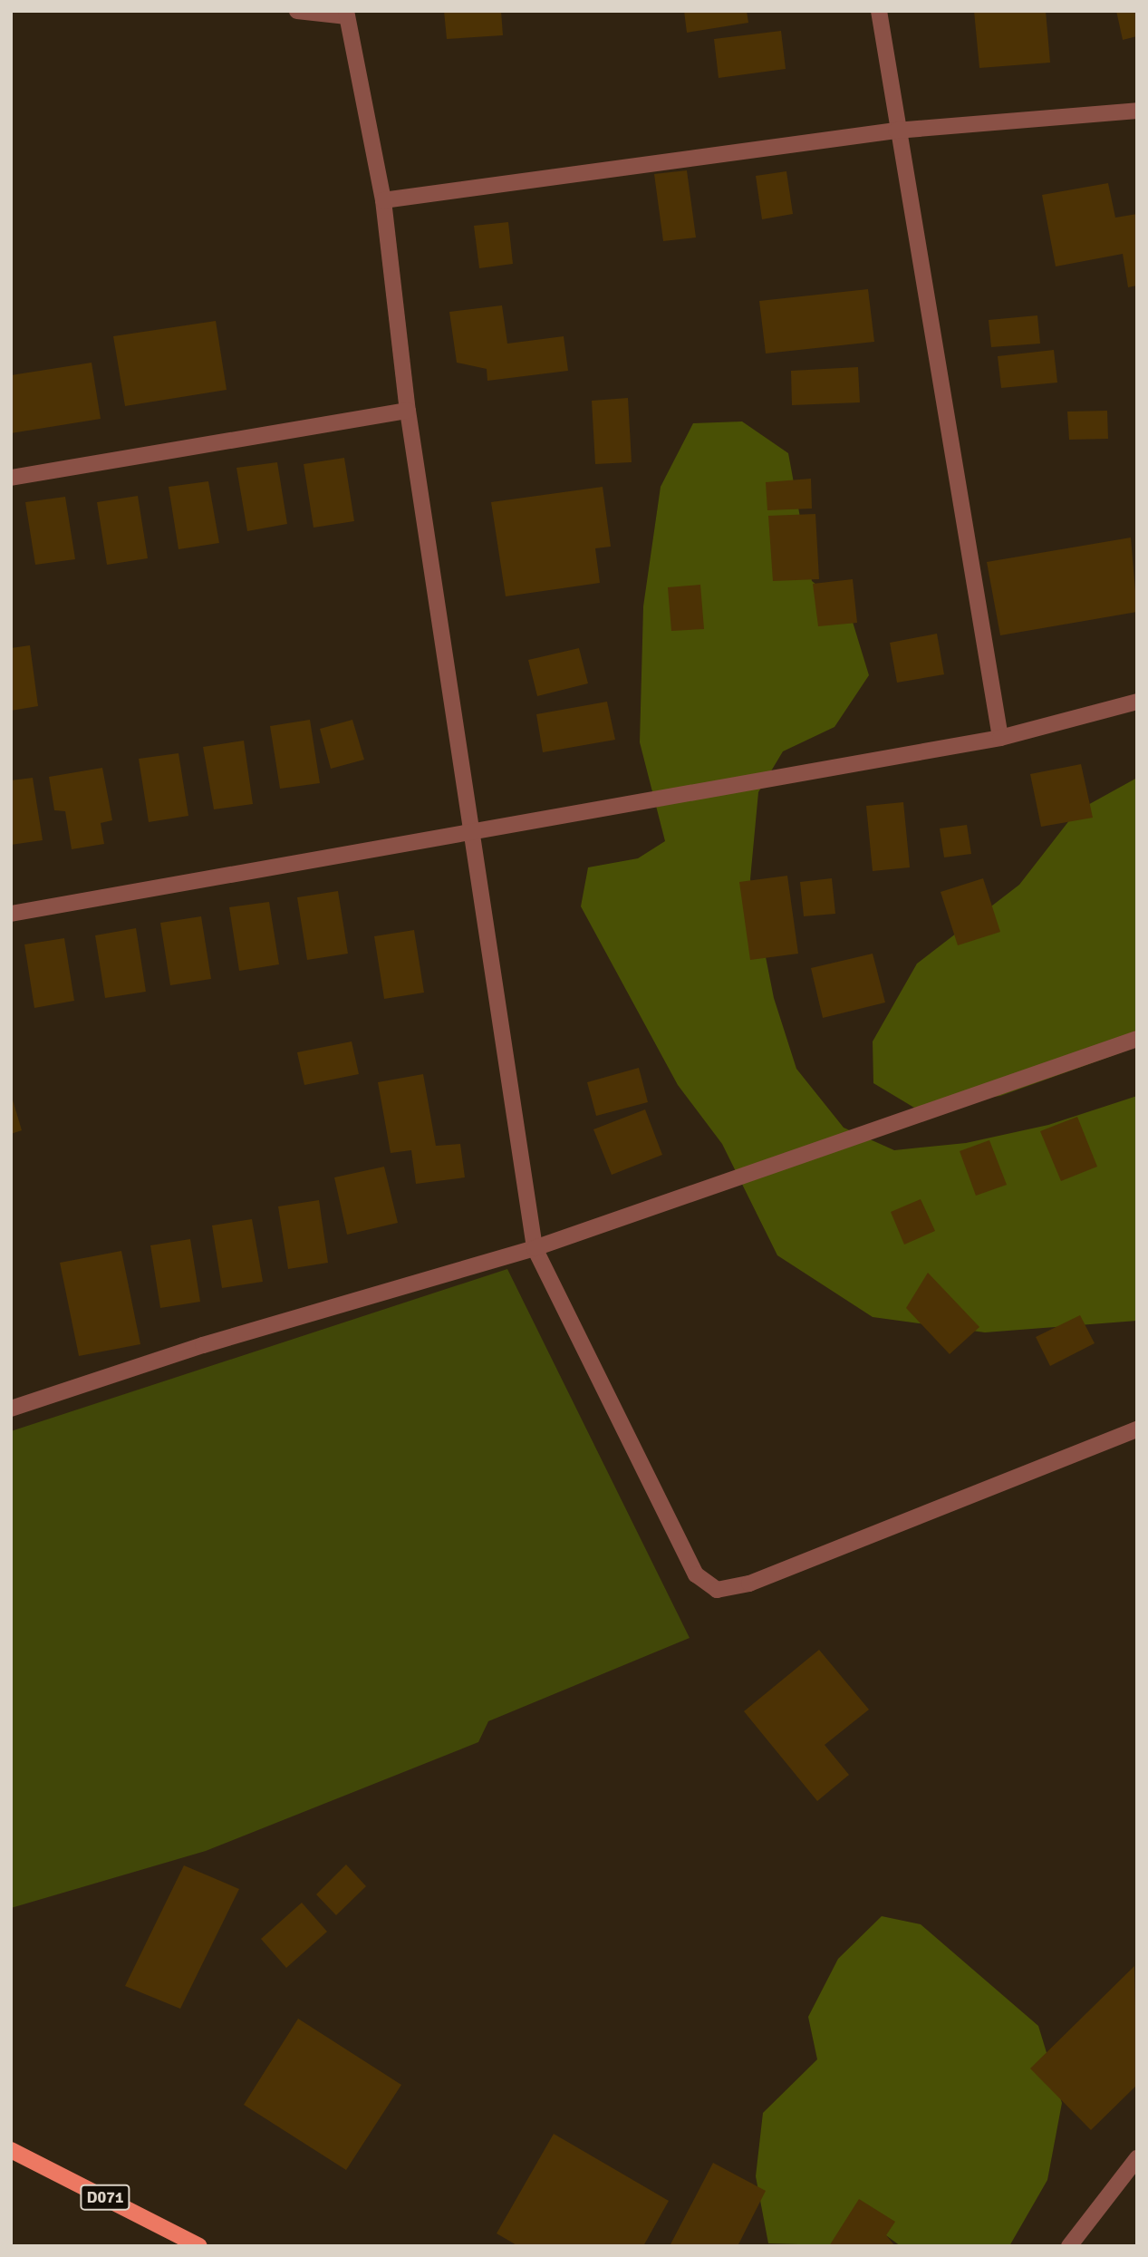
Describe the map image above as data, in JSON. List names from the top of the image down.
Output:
{
  "streets": {
    "main road": ["D071"]
  }
}
